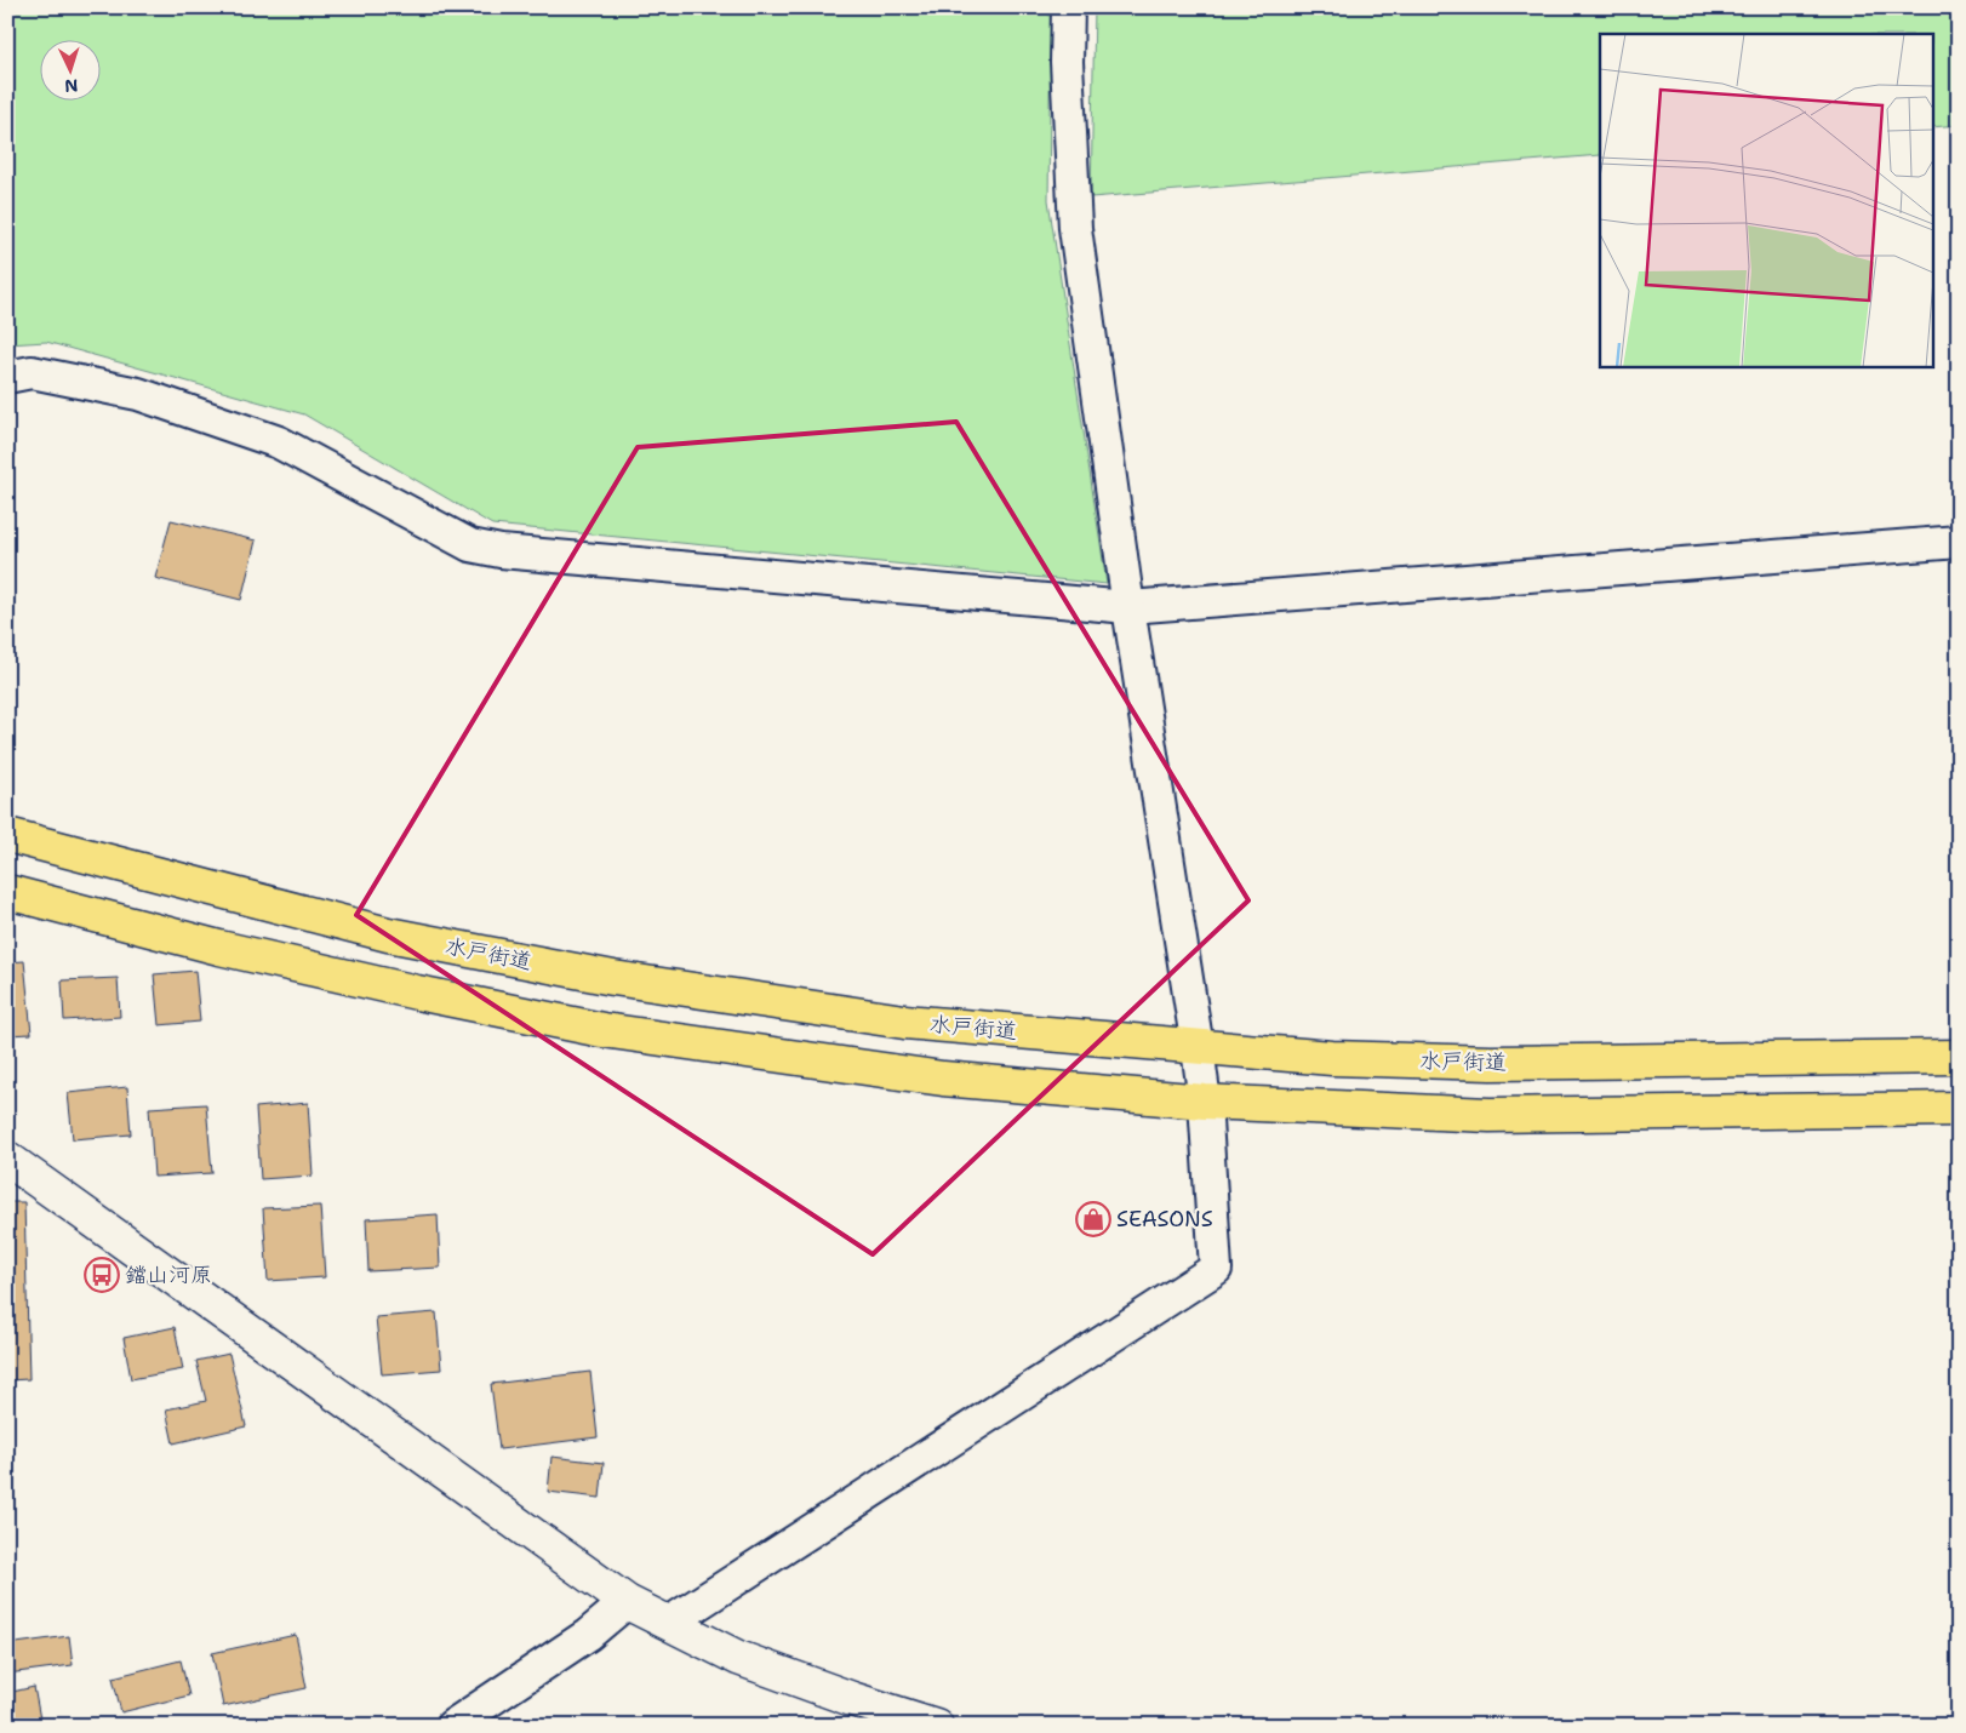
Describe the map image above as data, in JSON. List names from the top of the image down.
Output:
{
  "streets": {
    "highway": ["水戸街道"]
  },
  "places": {
    "shop": ["SEASONS"],
    "bus stop": ["鐺山河原"]
  },
  "north": "bottom"
}
